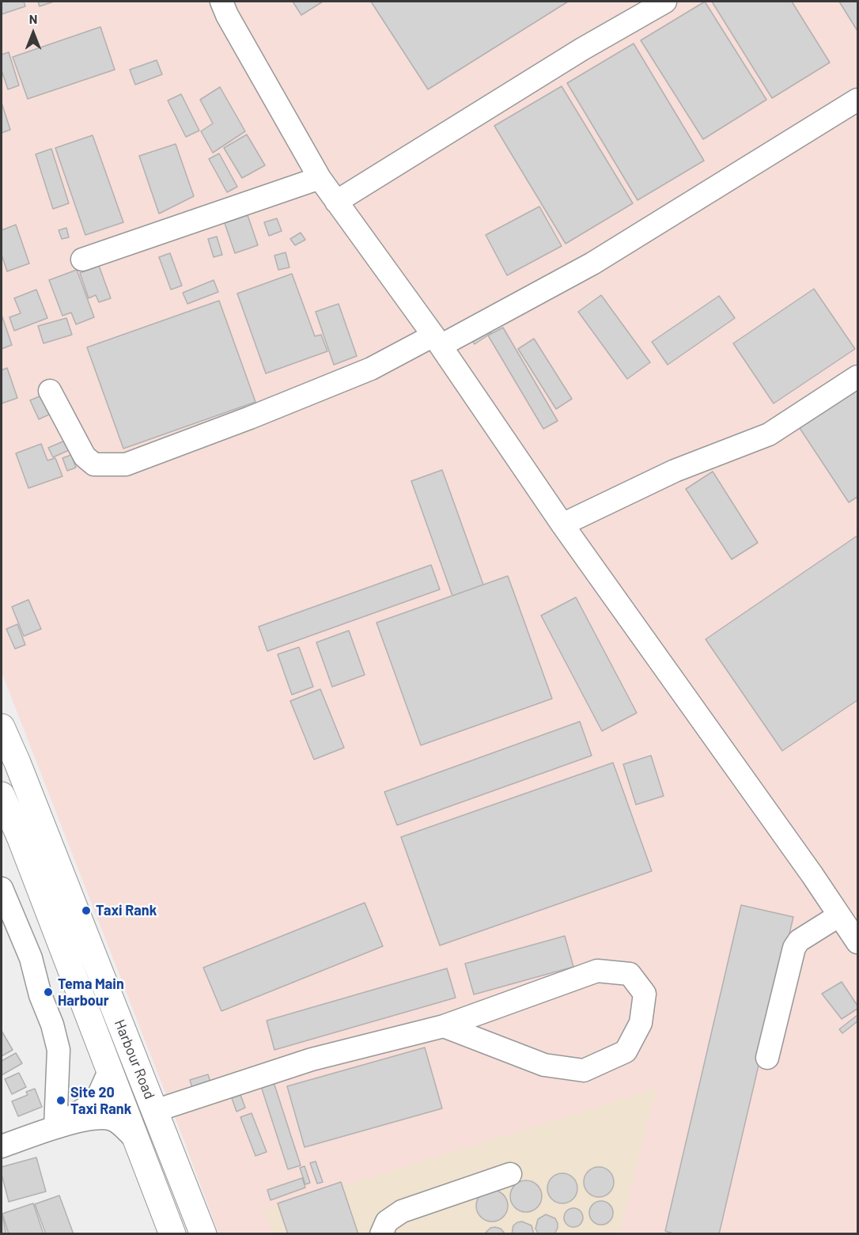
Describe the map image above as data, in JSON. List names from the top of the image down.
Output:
{
  "streets": {
    "highway": ["Harbour Road"]
  },
  "places": ["Taxi Rank", "Tema Main Harbour", "Site 20 Taxi Rank"],
  "north": "top"
}
